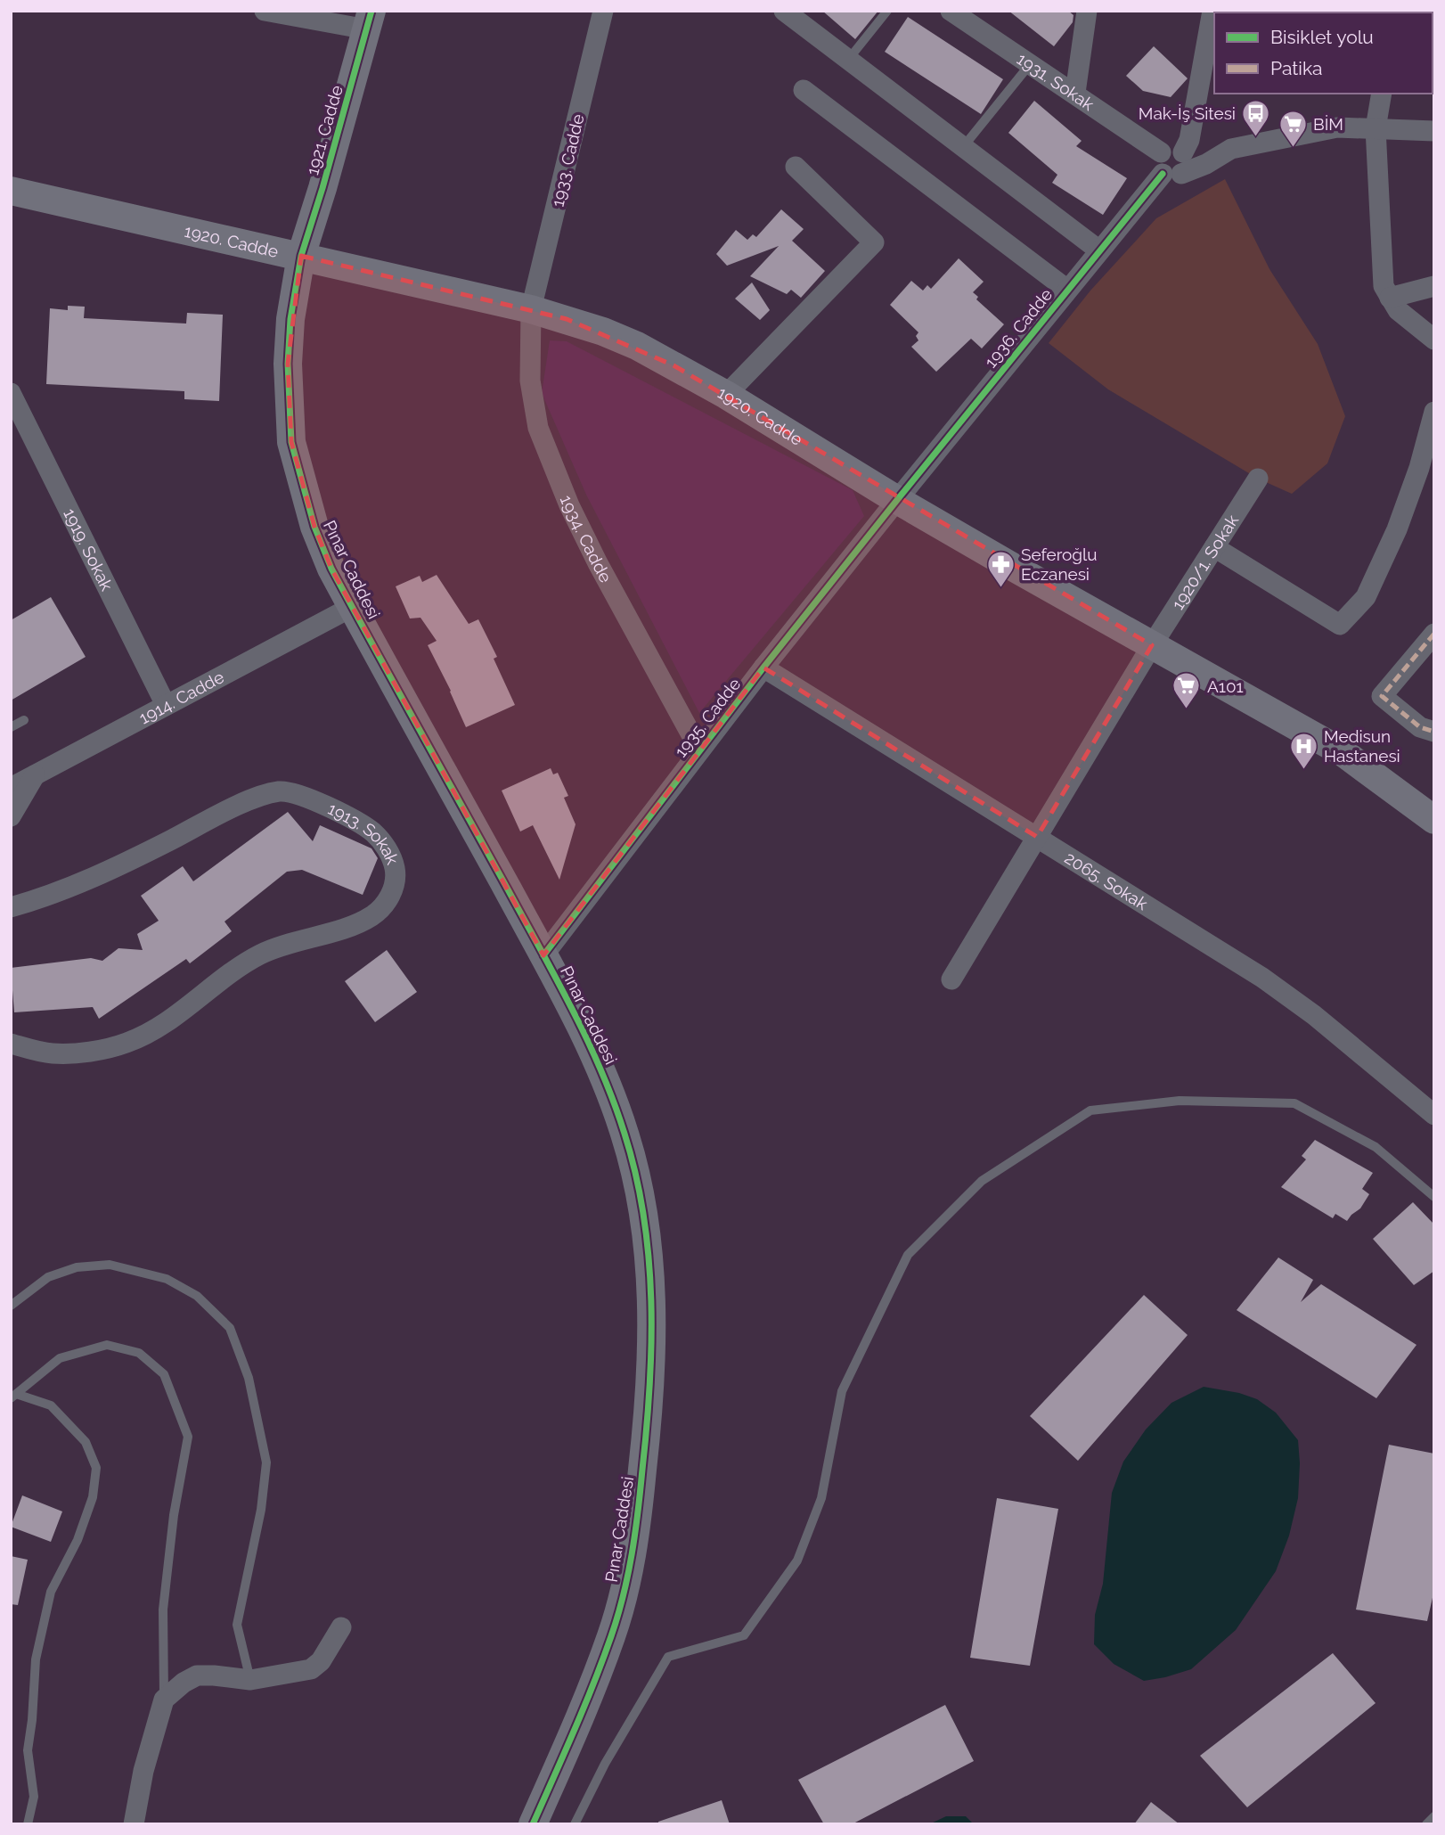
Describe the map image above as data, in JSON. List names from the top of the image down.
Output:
{
  "streets": {
    "street": [
      "1931. Sokak",
      "1921. Cadde",
      "1933. Cadde",
      "1920. Cadde",
      "1936. Cadde",
      "1934. Cadde",
      "1919. Sokak",
      "1920/1. Sokak",
      "Pınar Caddesi",
      "1914. Cadde",
      "1935. Cadde",
      "1913. Sokak",
      "2065. Sokak"
    ]
  },
  "crossings": [
    ["1931. Sokak", "1936. Cadde"],
    ["1921. Cadde", "1920. Cadde"],
    ["1921. Cadde", "Pınar Caddesi"],
    ["1933. Cadde", "1920. Cadde"],
    ["1933. Cadde", "1934. Cadde"],
    ["1920. Cadde", "1936. Cadde"],
    ["1920. Cadde", "1934. Cadde"],
    ["1920. Cadde", "1920/1. Sokak"],
    ["1920. Cadde", "Pınar Caddesi"],
    ["1920. Cadde", "1935. Cadde"],
    ["1936. Cadde", "1935. Cadde"],
    ["1934. Cadde", "1935. Cadde"],
    ["1919. Sokak", "1914. Cadde"],
    ["1920/1. Sokak", "2065. Sokak"],
    ["Pınar Caddesi", "1914. Cadde"],
    ["Pınar Caddesi", "1935. Cadde"],
    ["1935. Cadde", "2065. Sokak"]
  ],
  "places": {
    "bus stop": ["Mak-İş Sitesi"],
    "supermarket": ["BİM", "A101"],
    "pharmacy": ["Seferoğlu Eczanesi"],
    "hospital": ["Medisun Hastanesi"]
  },
  "legend": ["Bisiklet yolu", "Patika"]
}
